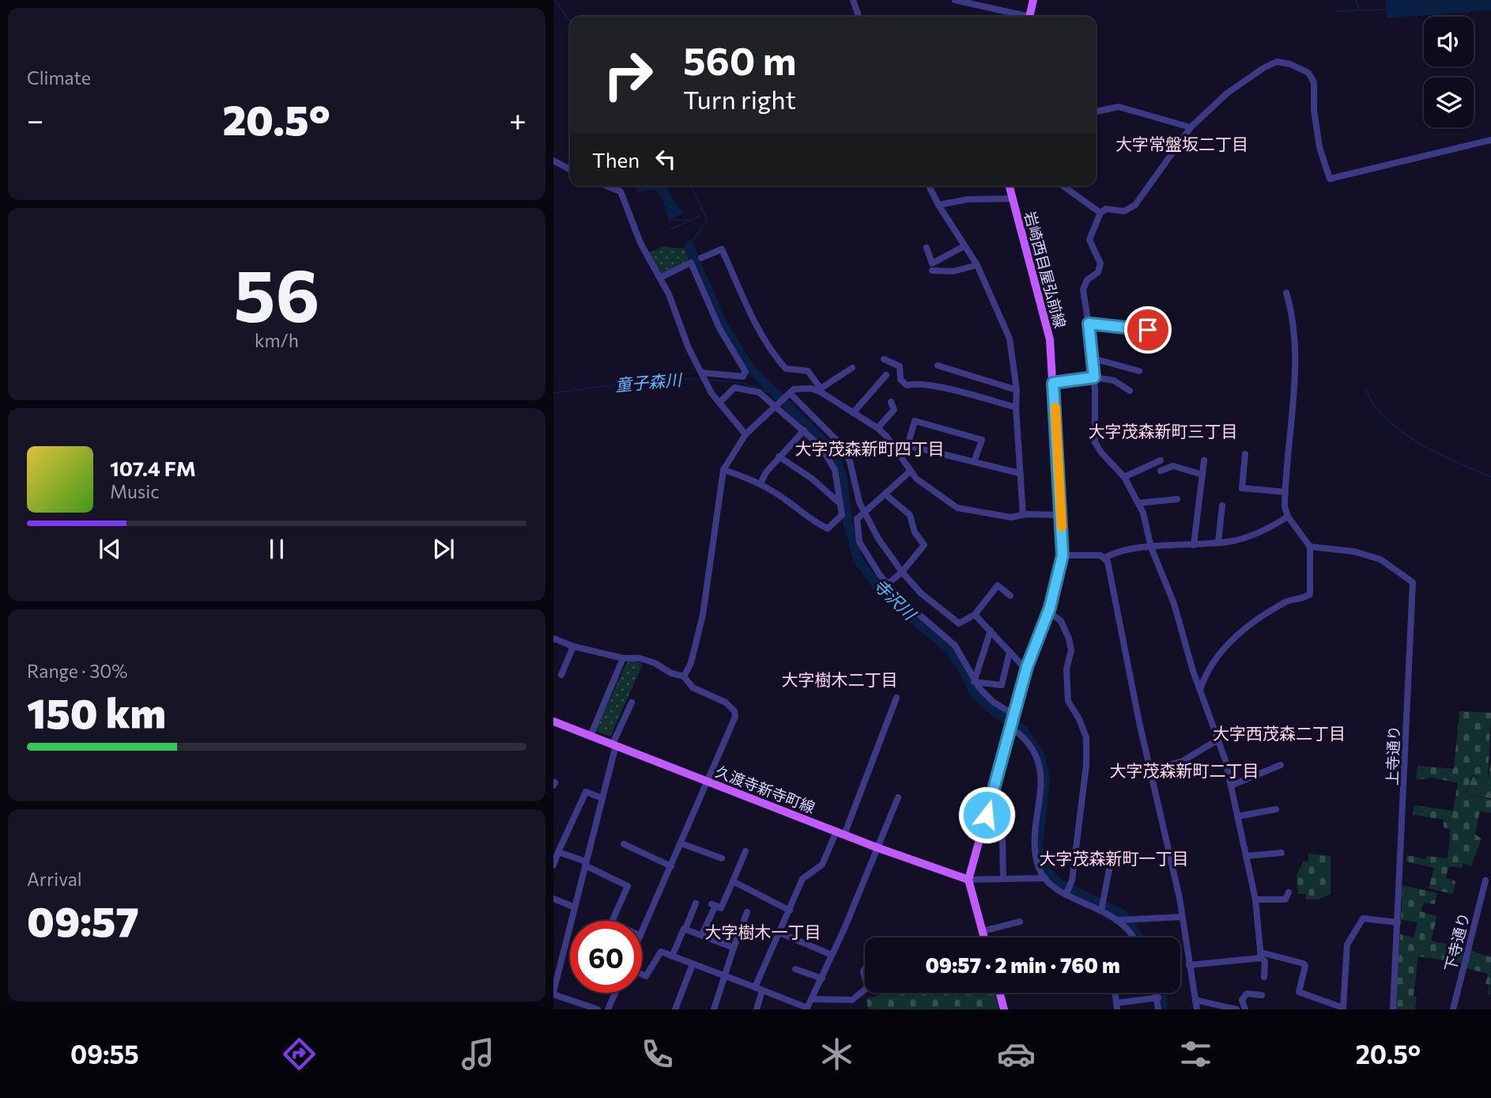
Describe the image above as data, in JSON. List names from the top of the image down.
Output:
{
  "streets": {
    "main road": ["岩崎西目屋弘前線", "久渡寺新寺町線"],
    "street": ["上寺通り", "下寺通り"]
  },
  "crossings": [
    ["岩崎西目屋弘前線", "久渡寺新寺町線"]
  ],
  "districts": [
    "大字常盤坂二丁目",
    "大字茂森新町三丁目",
    "大字茂森新町四丁目",
    "大字樹木二丁目",
    "大字西茂森二丁目",
    "大字茂森新町二丁目",
    "大字茂森新町一丁目",
    "大字樹木一丁目"
  ],
  "water": ["童子森川", "寺沢川"],
  "page": {
    "tile": [
      "Climate",
      ["56", "km/h"],
      ["Range · 30%", "150 km"],
      ["Arrival", "09:57"]
    ],
    "turn": ["560 m", "Turn right"],
    "heat": ["−", "20.5°", "+"],
    "then": "Then",
    "song": ["107.4 FM", "Music"],
    "limit": "60",
    "trip": "09:57 · 2 min · 760 m",
    "tabs": ["09:55", "20.5°"]
  }
}
